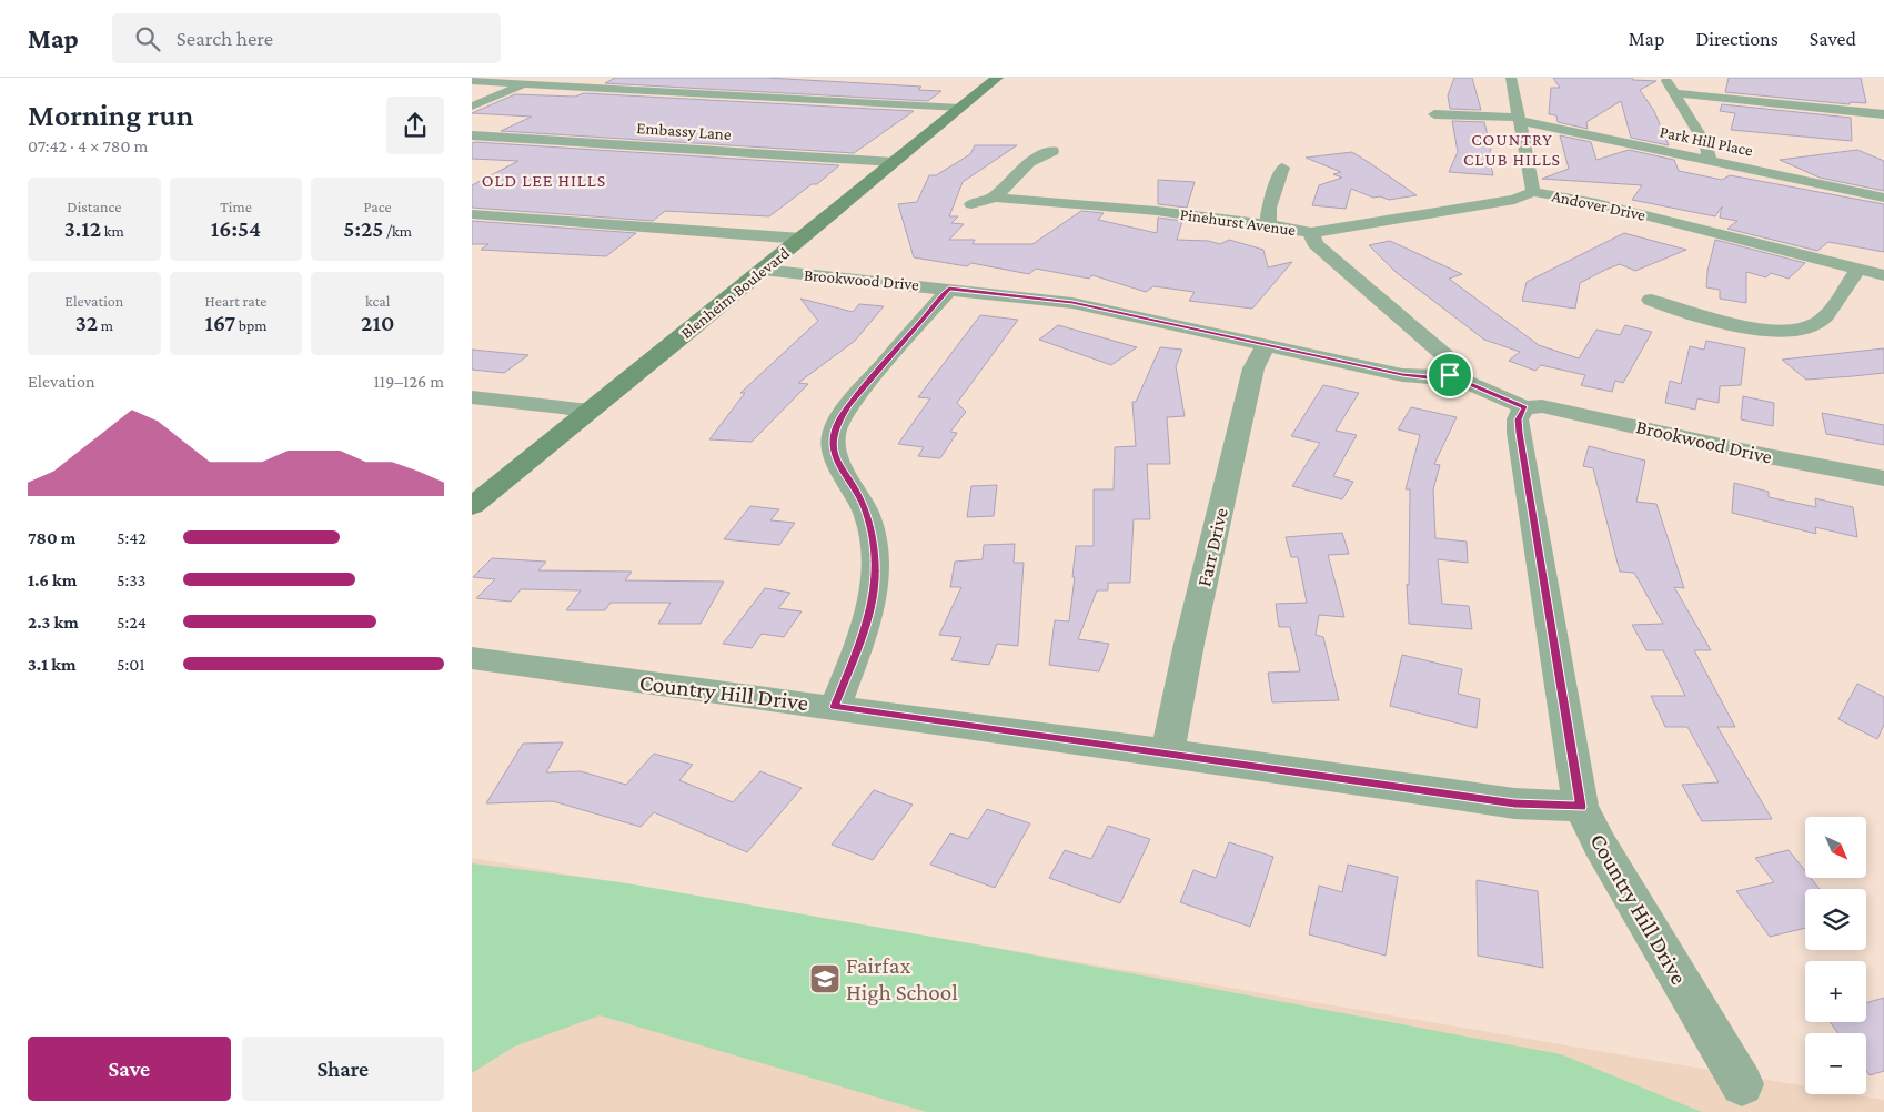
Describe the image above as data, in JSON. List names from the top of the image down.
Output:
{
  "streets": {
    "main road": ["Blenheim Boulevard"],
    "street": [
      "Embassy Lane",
      "Park Hill Place",
      "Andover Drive",
      "Pinehurst Avenue",
      "Brookwood Drive",
      "Farr Drive",
      "Country Hill Drive"
    ]
  },
  "crossings": [
    ["Embassy Lane", "Blenheim Boulevard"],
    ["Andover Drive", "Pinehurst Avenue"],
    ["Pinehurst Avenue", "Brookwood Drive"],
    ["Brookwood Drive", "Blenheim Boulevard"],
    ["Brookwood Drive", "Farr Drive"],
    ["Farr Drive", "Country Hill Drive"]
  ],
  "districts": ["COUNTRY CLUB HILLS", "OLD LEE HILLS"],
  "places": {
    "school or university": ["Fairfax High School"]
  },
  "north": "bottom right",
  "page": {
    "header": "Map",
    "search": "Search here",
    "nav": ["Map", "Directions", "Saved"],
    "heading": ["Morning run", "07:42 · 4 × 780 m"],
    "stats": [
      ["Distance", "3.12 km"],
      ["Time", "16:54"],
      ["Pace", "5:25 /km"],
      ["Elevation", "32 m"],
      ["Heart rate", "167 bpm"],
      ["kcal", "210"]
    ],
    "chart": ["Elevation", "119–126 m"],
    "list": [
      {
        "name": "780 m",
        "note": "5:42"
      },
      {
        "name": "1.6 km",
        "note": "5:33"
      },
      {
        "name": "2.3 km",
        "note": "5:24"
      },
      {
        "name": "3.1 km",
        "note": "5:01"
      }
    ],
    "map_buttons": ["+", "−"],
    "buttons": ["Save", "Share"]
  }
}
